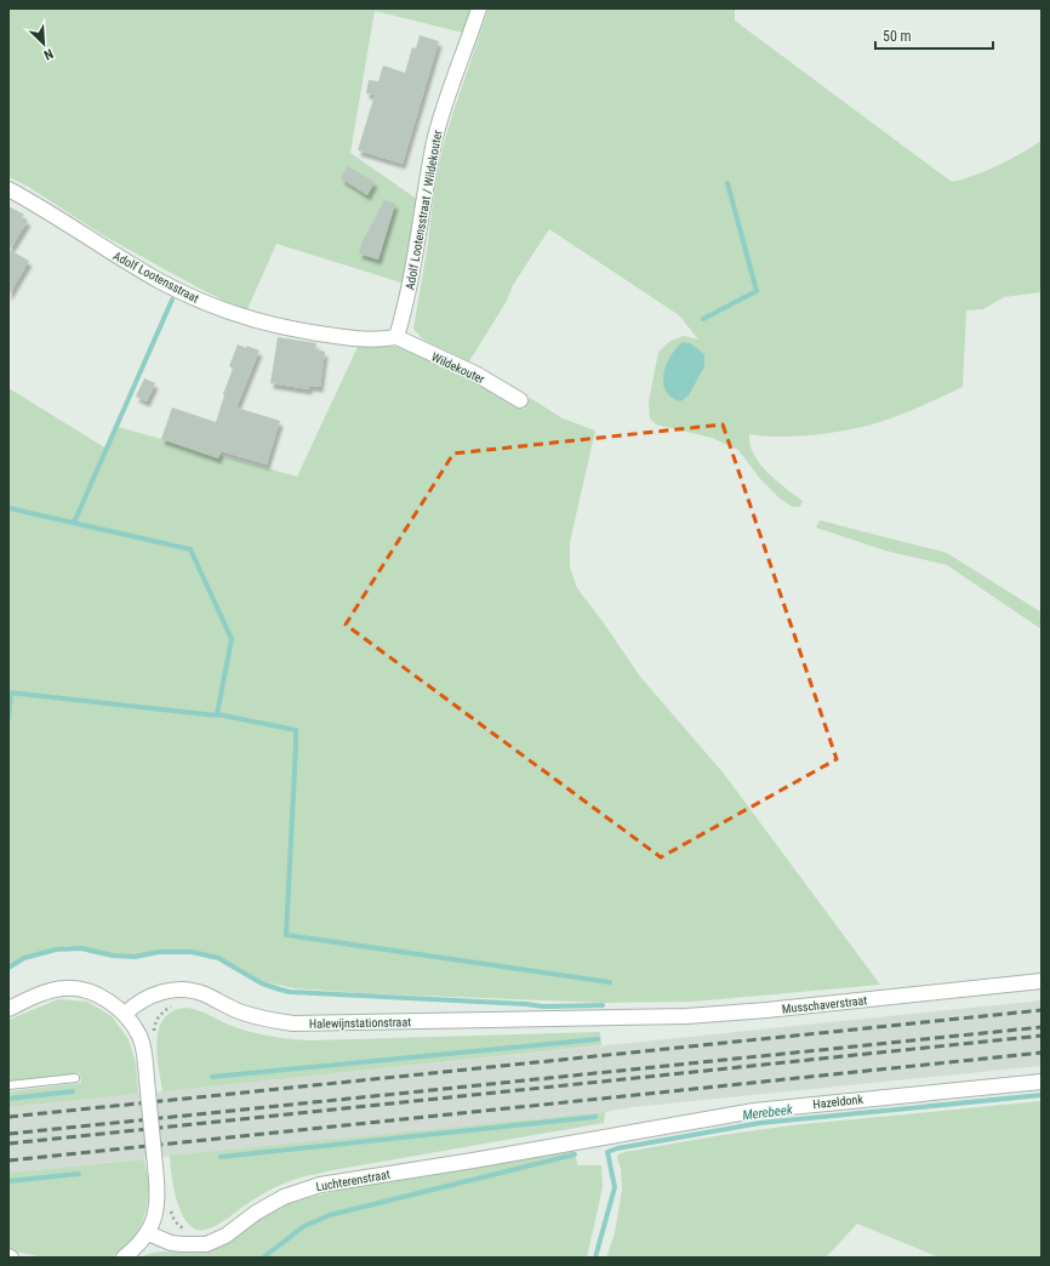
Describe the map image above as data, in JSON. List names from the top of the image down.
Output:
{
  "streets": {
    "street": [
      "Adolf Lootensstraat / Wildekouter",
      "Adolf Lootensstraat",
      "Wildekouter",
      "Musschaverstraat",
      "Halewijnstationstraat",
      "Hazeldonk",
      "Luchterenstraat"
    ]
  },
  "crossings": [
    ["Adolf Lootensstraat / Wildekouter", "Adolf Lootensstraat"],
    ["Adolf Lootensstraat / Wildekouter", "Wildekouter"],
    ["Adolf Lootensstraat", "Wildekouter"],
    ["Musschaverstraat", "Halewijnstationstraat"],
    ["Hazeldonk", "Luchterenstraat"]
  ],
  "water": ["Merebeek"],
  "scale_bar": "50 m",
  "north": "bottom right"
}
